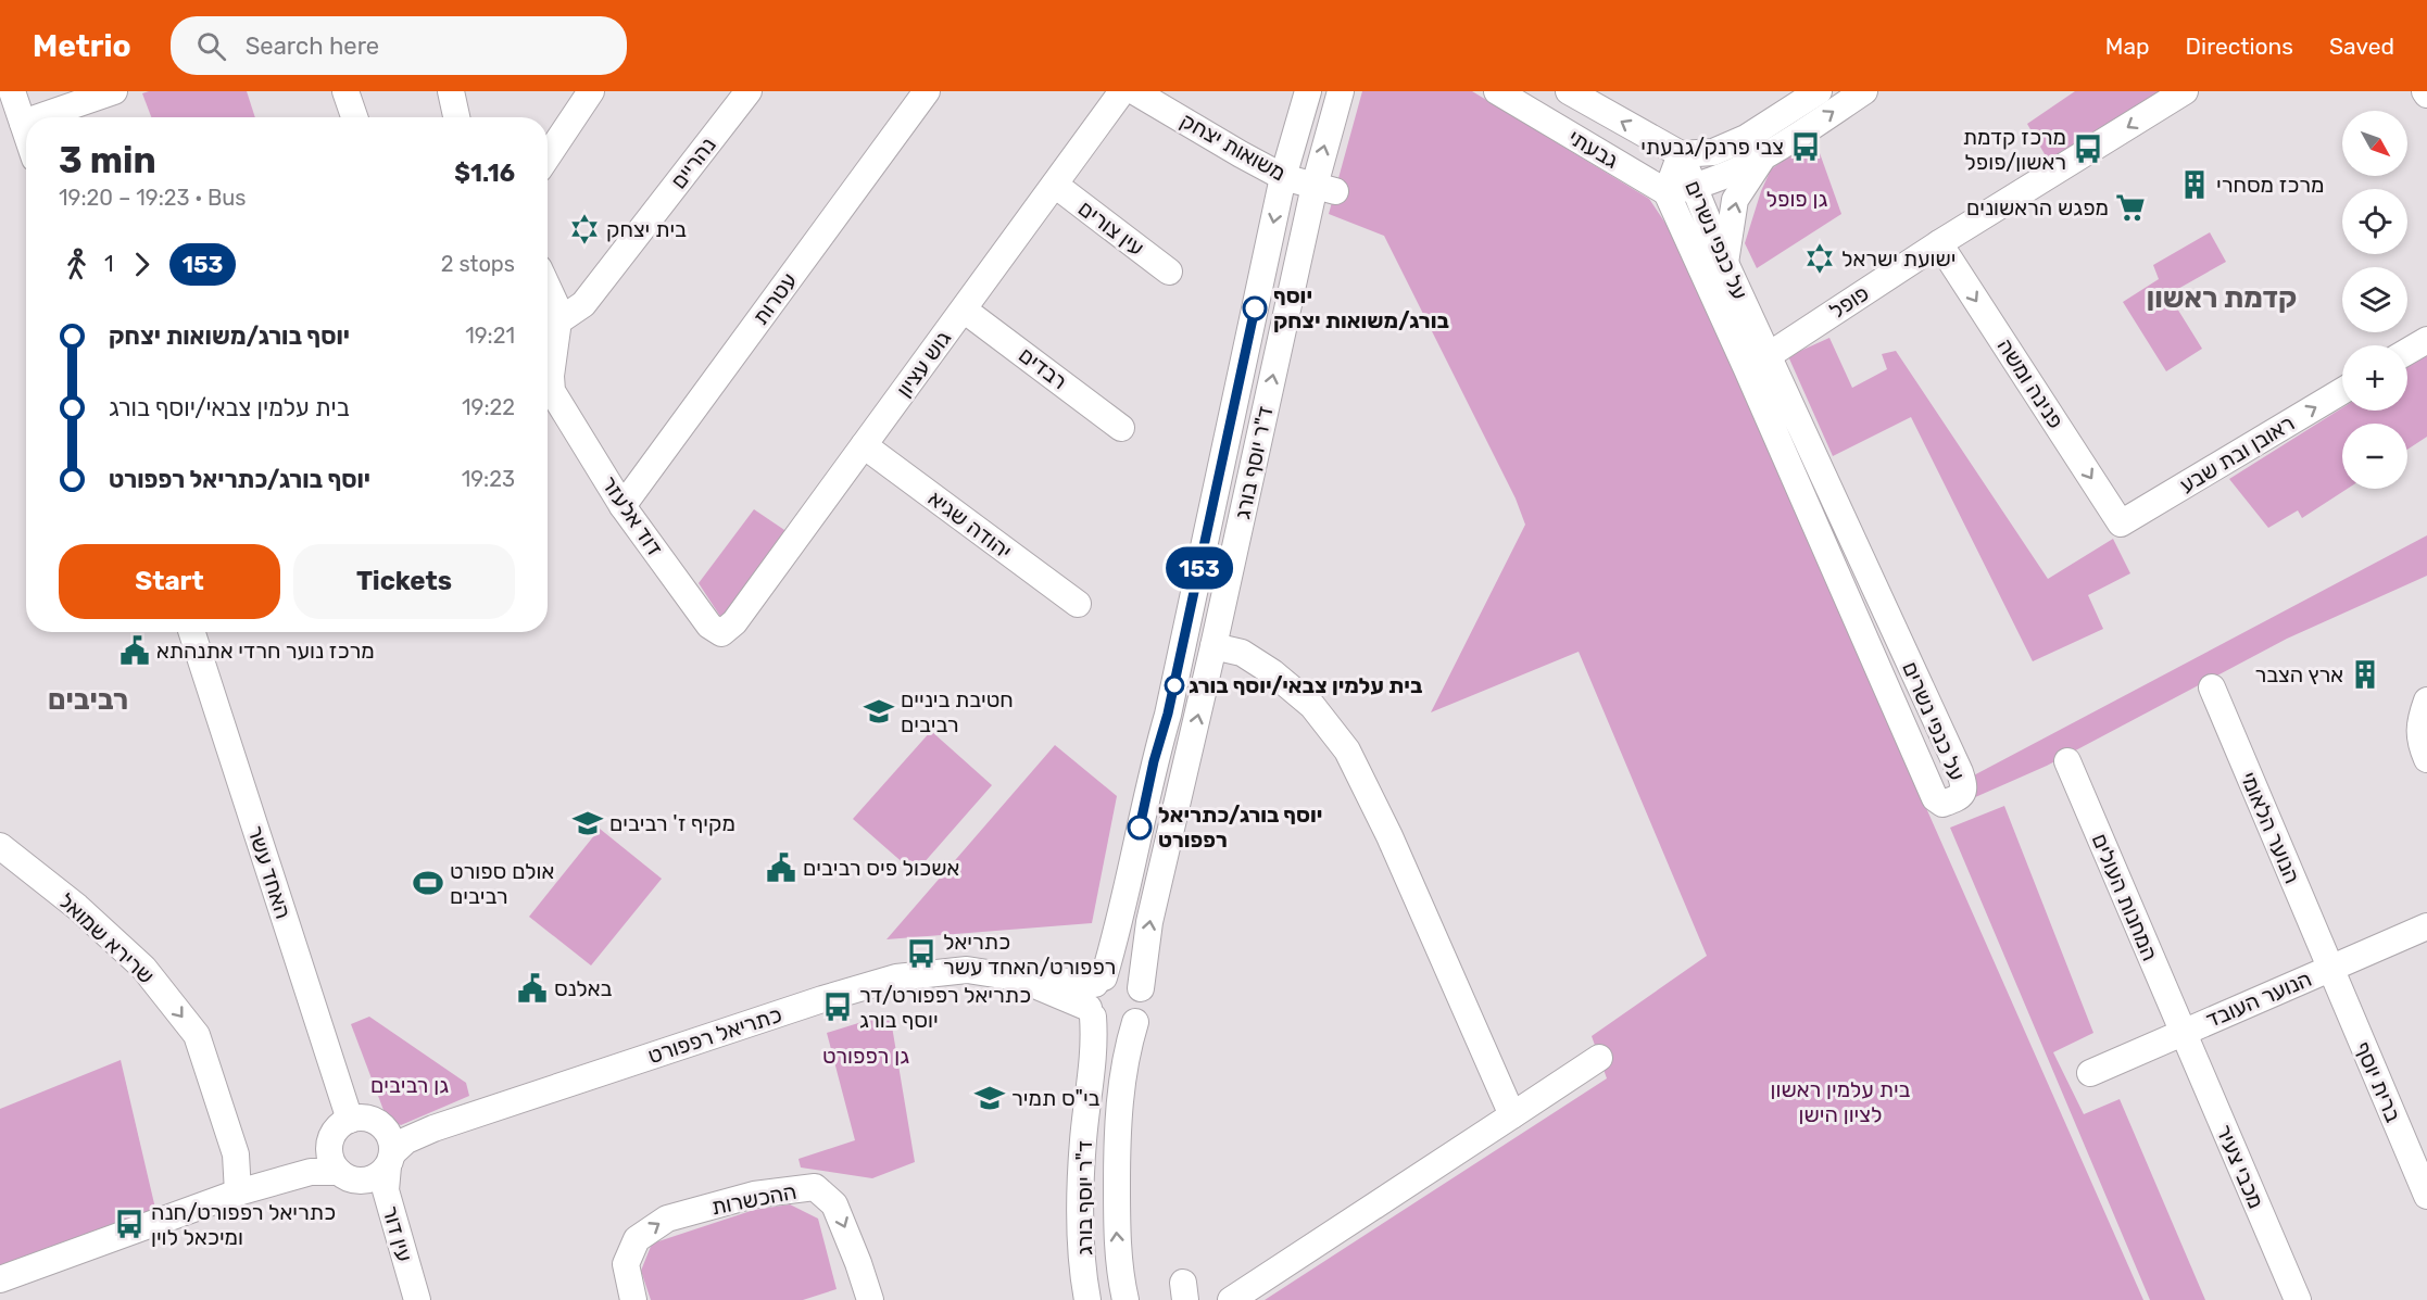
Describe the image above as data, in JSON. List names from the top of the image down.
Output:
{
  "streets": {
    "street": [
      "משואות יצחק",
      "גבעתי",
      "נהריים",
      "עין צורים",
      "על כנפי נשרים",
      "עטרות",
      "פופל",
      "גוש עציון",
      "רבדים",
      "פנינה ומשה",
      "ראובן ובת שבע",
      "ד\"ר יוסף בורג",
      "דוד אלעזר",
      "יהודה שגיא",
      "הנוער הלאומי",
      "האחד עשר",
      "המחנות העולים",
      "שרירא שמואל",
      "הנוער העובד",
      "כתריאל רפפורט",
      "ברית יוסף",
      "מכבי צעיר",
      "ההכשרות",
      "עין דור"
    ]
  },
  "crossings": [
    ["משואות יצחק", "ד\"ר יוסף בורג"],
    ["גבעתי", "על כנפי נשרים"],
    ["נהריים", "דוד אלעזר"],
    ["עין צורים", "גוש עציון"],
    ["על כנפי נשרים", "פופל"],
    ["עטרות", "דוד אלעזר"],
    ["פופל", "פנינה ומשה"],
    ["גוש עציון", "רבדים"],
    ["גוש עציון", "דוד אלעזר"],
    ["גוש עציון", "יהודה שגיא"],
    ["פנינה ומשה", "ראובן ובת שבע"],
    ["ד\"ר יוסף בורג", "כתריאל רפפורט"],
    ["הנוער הלאומי", "הנוער העובד"],
    ["הנוער הלאומי", "ברית יוסף"],
    ["האחד עשר", "כתריאל רפפורט"],
    ["האחד עשר", "עין דור"],
    ["המחנות העולים", "הנוער העובד"],
    ["המחנות העולים", "מכבי צעיר"],
    ["הנוער העובד", "ברית יוסף"],
    ["הנוער העובד", "מכבי צעיר"],
    ["כתריאל רפפורט", "עין דור"]
  ],
  "one_way": [
    "פופל",
    "פנינה ומשה",
    "ראובן ובת שבע",
    "שרירא שמואל"
  ],
  "districts": ["קדמת ראשון", "רביבים"],
  "parks": [
    "גן פופל",
    "גן רפפורט",
    "גן רביבים",
    "בית עלמין ראשון לציון הישן"
  ],
  "places": {
    "bus stop": [
      "צבי פרנק/גבעתי",
      "מרכז קדמת ראשון/פופל",
      "כתריאל רפפורט/האחד עשר",
      "כתריאל רפפורט/דר יוסף בורג",
      "כתריאל רפפורט/חנה ומיכאל לוין"
    ],
    "building": ["מרכז מסחרי", "ארץ הצבר"],
    "supermarket": ["מפגש הראשונים"],
    "synagogue": ["בית יצחק", "ישועת ישראל"],
    "other": ["יוסף בורג/משואות יצחק", "בית עלמין צבאי/יוסף בורג", "יוסף בורג/כתריאל רפפורט"],
    "public building": ["מרכז נוער חרדי אתנהתא", "אשכול פיס רביבים", "באלנס"],
    "school or university": ["חטיבת ביניים רביבים", "מקיף ז' רביבים", "בי\"ס תמיר"],
    "sports": ["אולם ספורט רביבים"]
  },
  "lines": ["bus line 153"],
  "north": "bottom right",
  "page": {
    "header": "Metrio",
    "search": "Search here",
    "nav": ["Map", "Directions", "Saved"],
    "on_map": "153",
    "map_buttons": ["+", "−"],
    "heading": ["3 min", "19:20 – 19:23 · Bus", "$1.16"],
    "legs": ["1", "153", "2 stops"],
    "list": [
      {
        "name": "יוסף בורג/משואות יצחק",
        "value": "19:21"
      },
      {
        "name": "בית עלמין צבאי/יוסף בורג",
        "value": "19:22"
      },
      {
        "name": "יוסף בורג/כתריאל רפפורט",
        "value": "19:23"
      }
    ],
    "buttons": ["Start", "Tickets"]
  }
}
